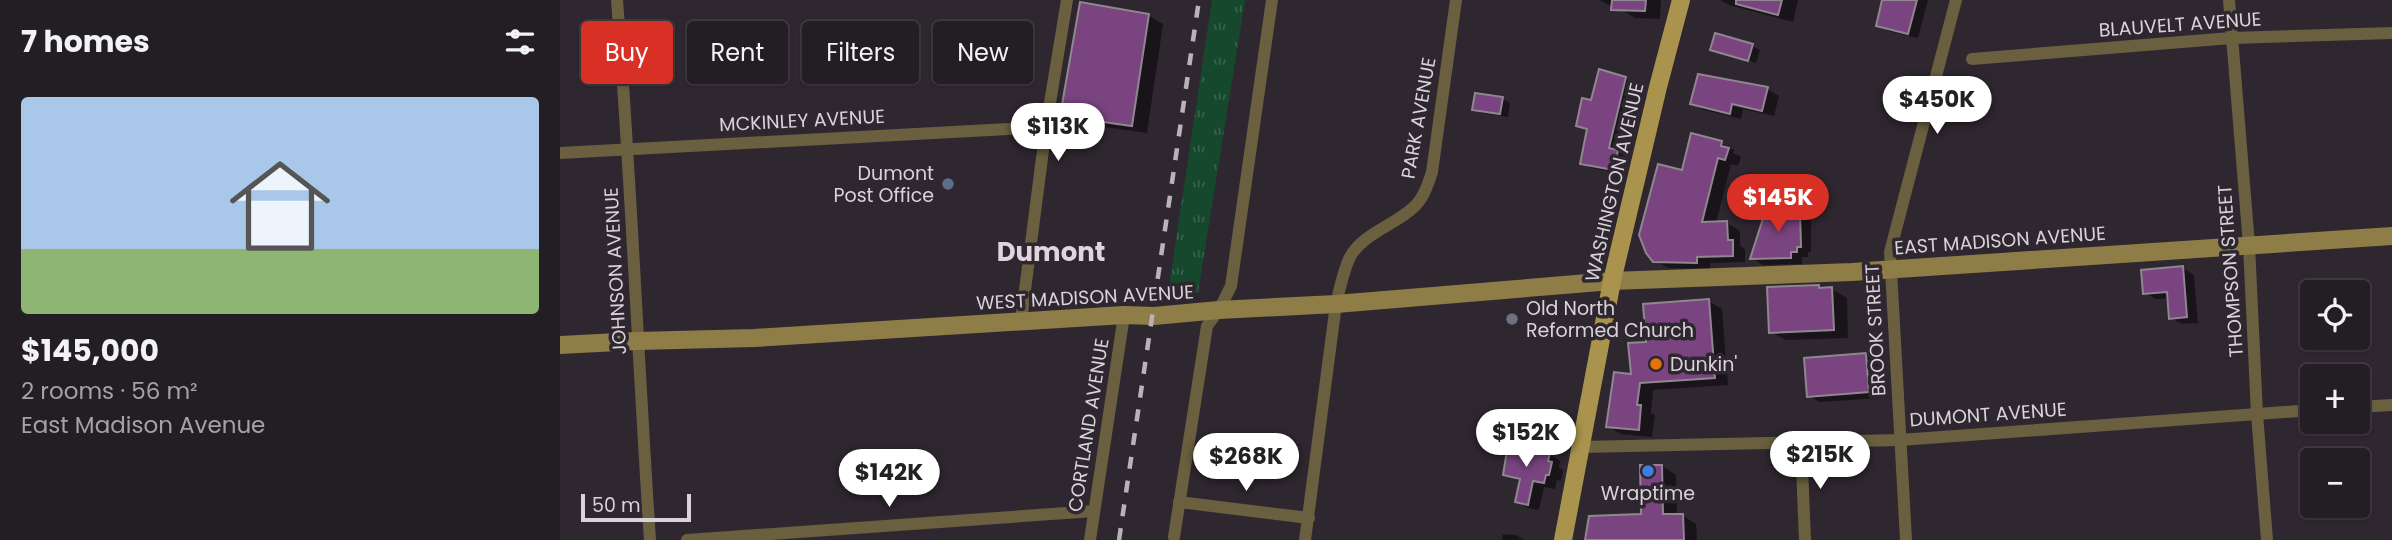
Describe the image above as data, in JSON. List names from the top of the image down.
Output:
{
  "streets": {
    "main road": ["WASHINGTON AVENUE", "EAST MADISON AVENUE", "WEST MADISON AVENUE"],
    "street": [
      "BLAUVELT AVENUE",
      "PARK AVENUE",
      "MCKINLEY AVENUE",
      "JOHNSON AVENUE",
      "THOMPSON STREET",
      "BROOK STREET",
      "DUMONT AVENUE",
      "CORTLAND AVENUE"
    ]
  },
  "crossings": [
    ["BLAUVELT AVENUE", "THOMPSON STREET"],
    ["PARK AVENUE", "WEST MADISON AVENUE"],
    ["MCKINLEY AVENUE", "JOHNSON AVENUE"],
    ["WASHINGTON AVENUE", "EAST MADISON AVENUE"],
    ["WASHINGTON AVENUE", "WEST MADISON AVENUE"],
    ["WASHINGTON AVENUE", "DUMONT AVENUE"],
    ["EAST MADISON AVENUE", "THOMPSON STREET"],
    ["EAST MADISON AVENUE", "WEST MADISON AVENUE"],
    ["EAST MADISON AVENUE", "BROOK STREET"],
    ["JOHNSON AVENUE", "WEST MADISON AVENUE"],
    ["THOMPSON STREET", "DUMONT AVENUE"],
    ["WEST MADISON AVENUE", "CORTLAND AVENUE"],
    ["BROOK STREET", "DUMONT AVENUE"]
  ],
  "districts": ["Dumont"],
  "places": [
    "Dumont Post Office",
    "Old North Reformed Church",
    "Dunkin'",
    "Wraptime"
  ],
  "scale_bar": "50 m",
  "page": {
    "heading": "7 homes",
    "chip": [
      "Buy",
      "Rent",
      "Filters",
      "New"
    ],
    "price": [
      "$450K",
      "$113K",
      "$145K",
      "$152K",
      "$215K",
      "$268K",
      "$142K"
    ],
    "list": [
      {
        "name": "$145,000",
        "note": "2 rooms · 56 m² · East Madison Avenue"
      }
    ],
    "map_buttons": ["+", "−"],
    "scale": "50 m"
  }
}
